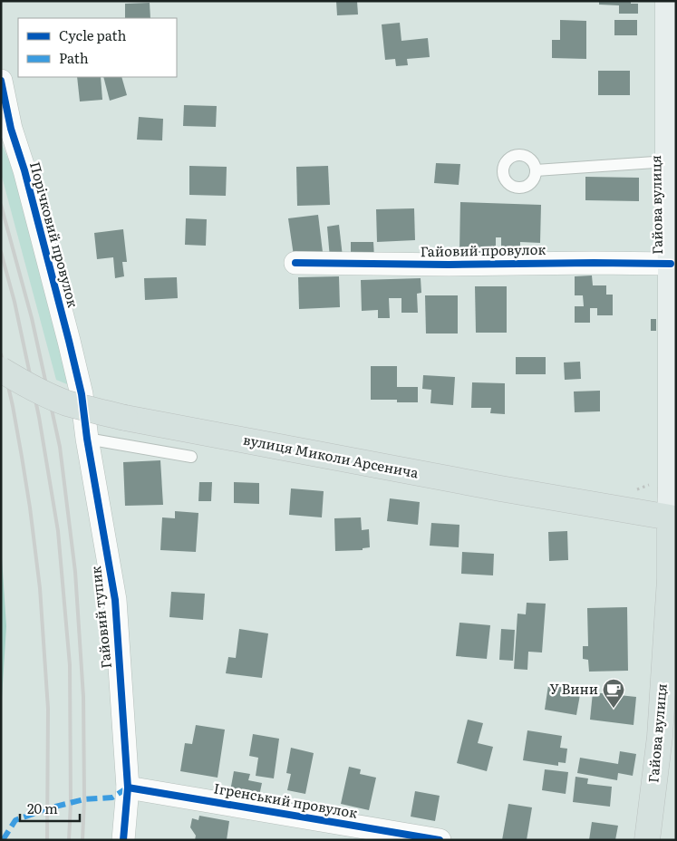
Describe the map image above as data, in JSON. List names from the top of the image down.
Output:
{
  "streets": {
    "main road": ["Гайова вулиця", "вулиця Миколи Арсенича"],
    "street": [
      "Порічковий провулок",
      "Гайовий провулок",
      "Гайовий тупик",
      "Ігренський провулок"
    ]
  },
  "crossings": [
    ["Гайова вулиця", "Гайовий провулок"],
    ["Гайова вулиця", "вулиця Миколи Арсенича"],
    ["Порічковий провулок", "Гайовий тупик"],
    ["Гайовий тупик", "Ігренський провулок"]
  ],
  "places": {
    "cafe": ["У Вини"]
  },
  "legend": ["Cycle path", "Path"],
  "scale_bar": "20 m"
}
